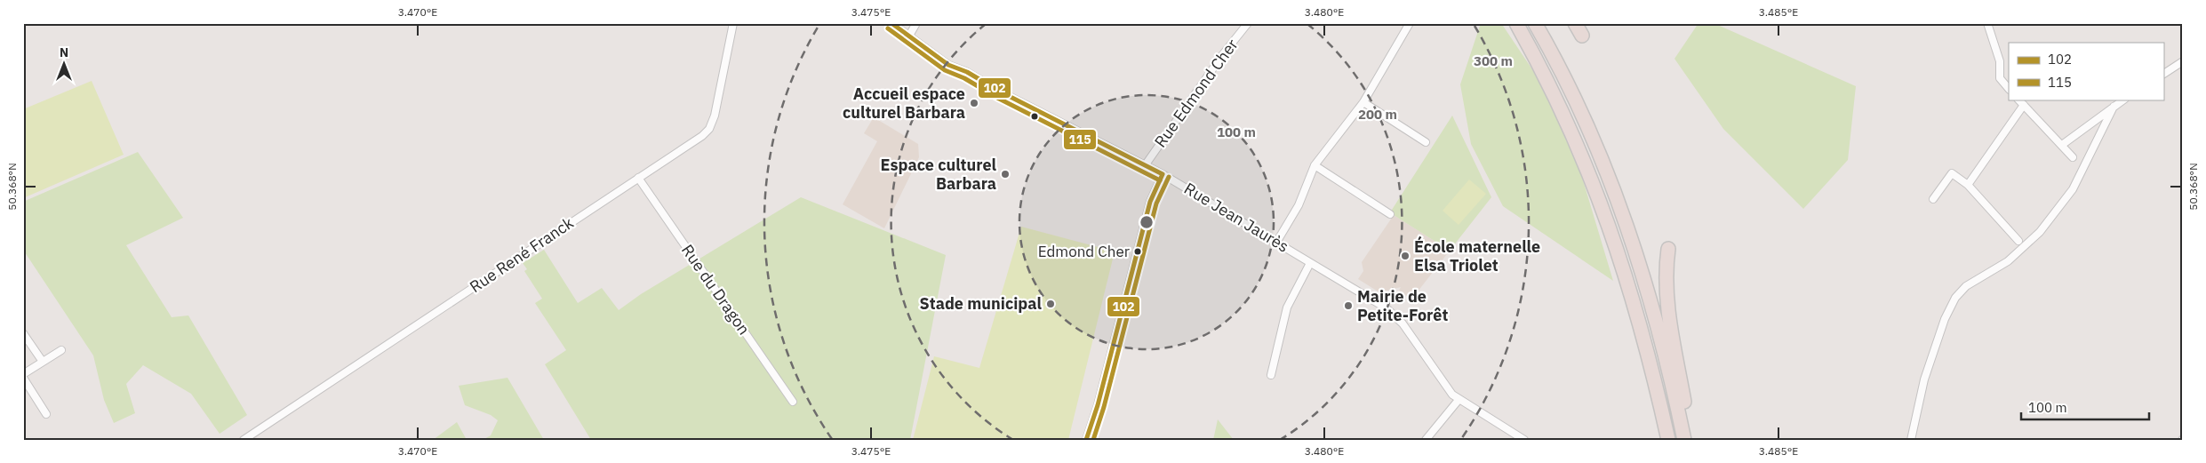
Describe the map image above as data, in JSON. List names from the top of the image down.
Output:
{
  "streets": {
    "street": [
      "Rue Edmond Cher",
      "Rue Jean Jaurès",
      "Rue René Franck",
      "Rue du Dragon"
    ]
  },
  "crossings": [
    ["Rue Edmond Cher", "Rue Jean Jaurès"],
    ["Rue René Franck", "Rue du Dragon"]
  ],
  "places": [
    "Accueil espace culturel Barbara",
    "Espace culturel Barbara",
    "Edmond Cher",
    "École maternelle Elsa Triolet",
    "Stade municipal",
    "Mairie de Petite-Forêt"
  ],
  "lines": ["transit line 102", "transit line 115"],
  "legend": ["102", "115"],
  "scale_bar": "100 m",
  "north": "top",
  "coordinates": [
    "3.470°E",
    "3.475°E",
    "3.480°E",
    "3.485°E",
    "50.368°N"
  ],
  "rings": ["300 m", "200 m", "100 m"]
}
